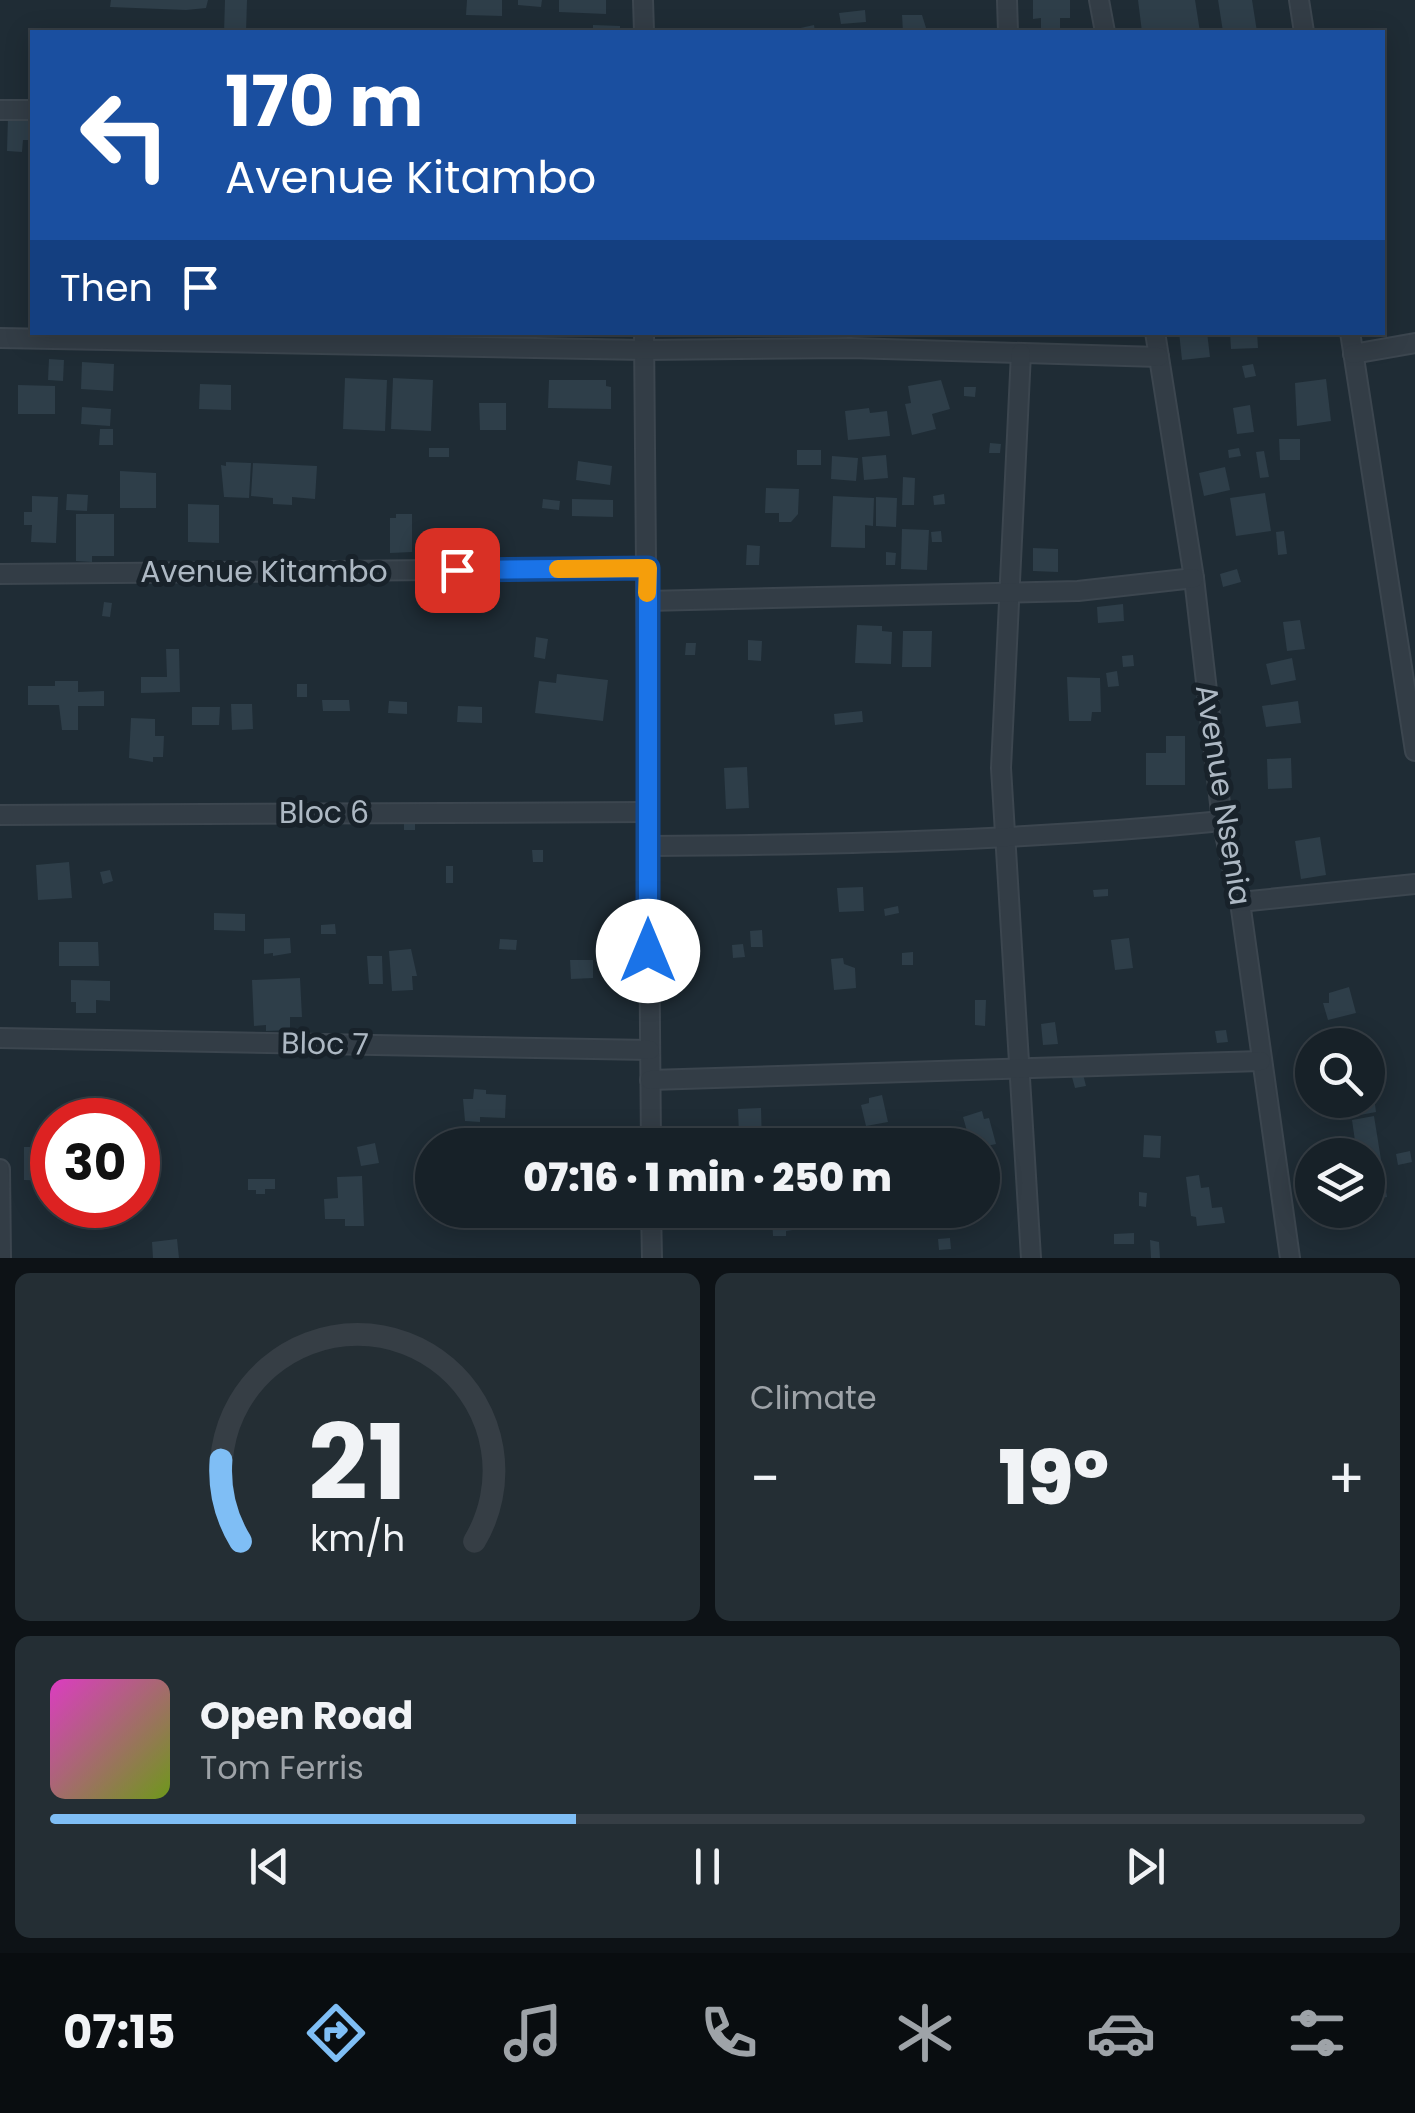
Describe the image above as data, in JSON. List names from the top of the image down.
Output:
{
  "streets": {
    "street": [
      "Avenue Kitambo",
      "Avenue Nsenia",
      "Bloc 6",
      "Bloc 7"
    ]
  },
  "page": {
    "turn": ["170 m", "Avenue Kitambo"],
    "then": "Then",
    "limit": "30",
    "trip": "07:16 · 1 min · 250 m",
    "tile": "Climate",
    "heat": ["−", "19°", "+"],
    "song": ["Open Road", "Tom Ferris"],
    "tabs": "07:15",
    "gauge": ["21", "km/h"]
  }
}
